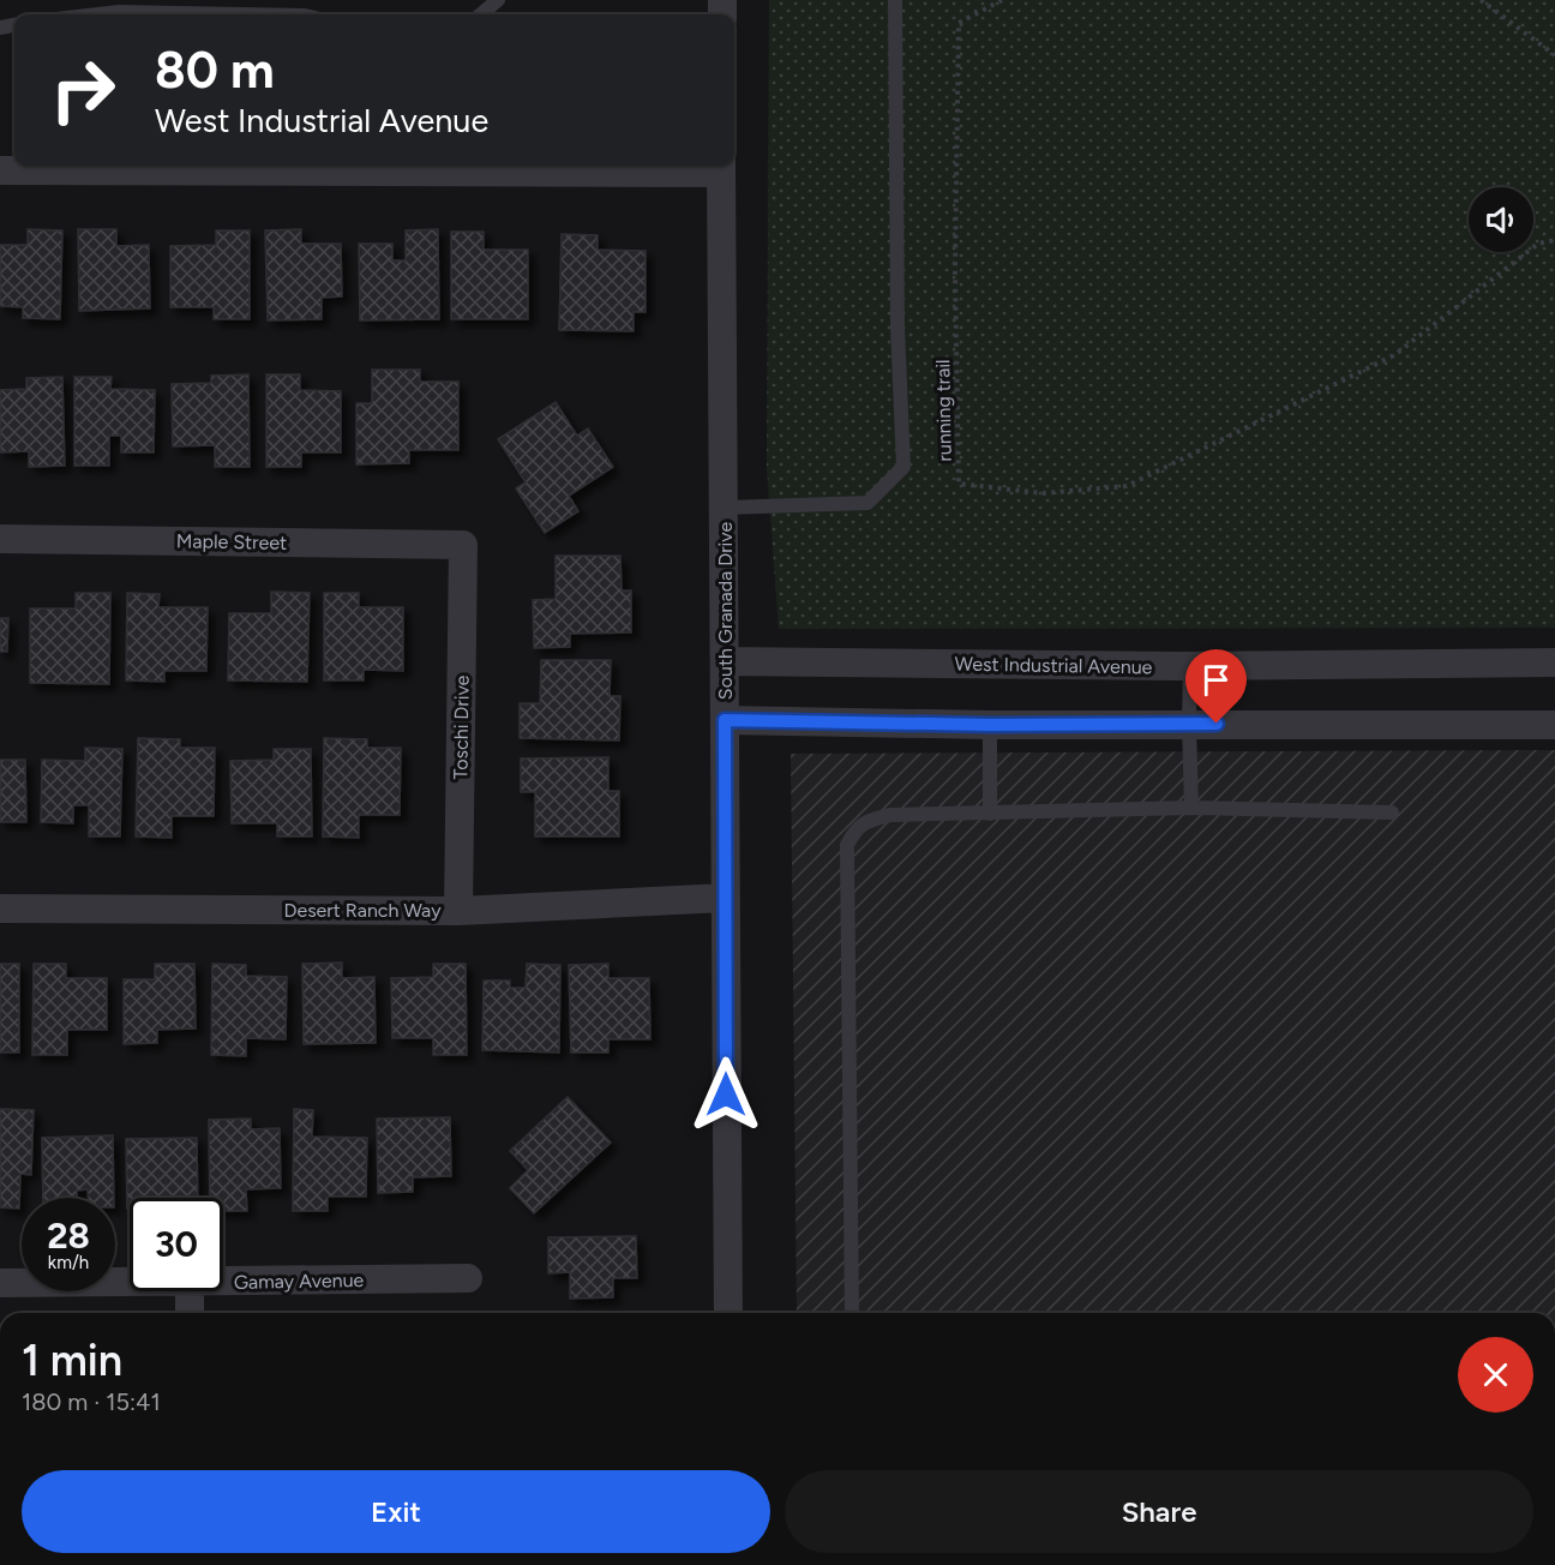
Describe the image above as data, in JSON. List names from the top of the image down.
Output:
{
  "streets": {
    "street": [
      "Maple Street",
      "South Granada Drive",
      "West Industrial Avenue",
      "Toschi Drive",
      "Desert Ranch Way",
      "Gamay Avenue"
    ],
    "path": ["running trail"]
  },
  "crossings": [
    ["Maple Street", "Toschi Drive"],
    ["South Granada Drive", "West Industrial Avenue"],
    ["South Granada Drive", "Desert Ranch Way"],
    ["Toschi Drive", "Desert Ranch Way"]
  ],
  "page": {
    "turn": ["80 m", "West Industrial Avenue"],
    "speed": "28 km/h",
    "limit": "30",
    "heading": ["1 min", "180 m · 15:41"],
    "buttons": ["Exit", "Share"]
  }
}
